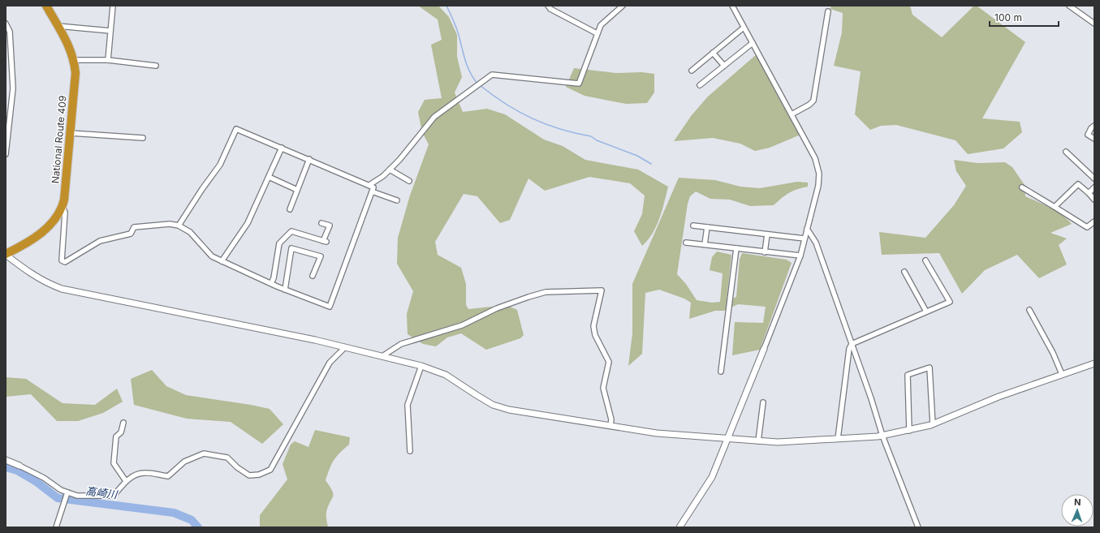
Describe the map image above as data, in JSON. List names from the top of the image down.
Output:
{
  "streets": {
    "highway": ["National Route 409"]
  },
  "water": ["高崎川"],
  "scale_bar": "100 m",
  "north": "top"
}
